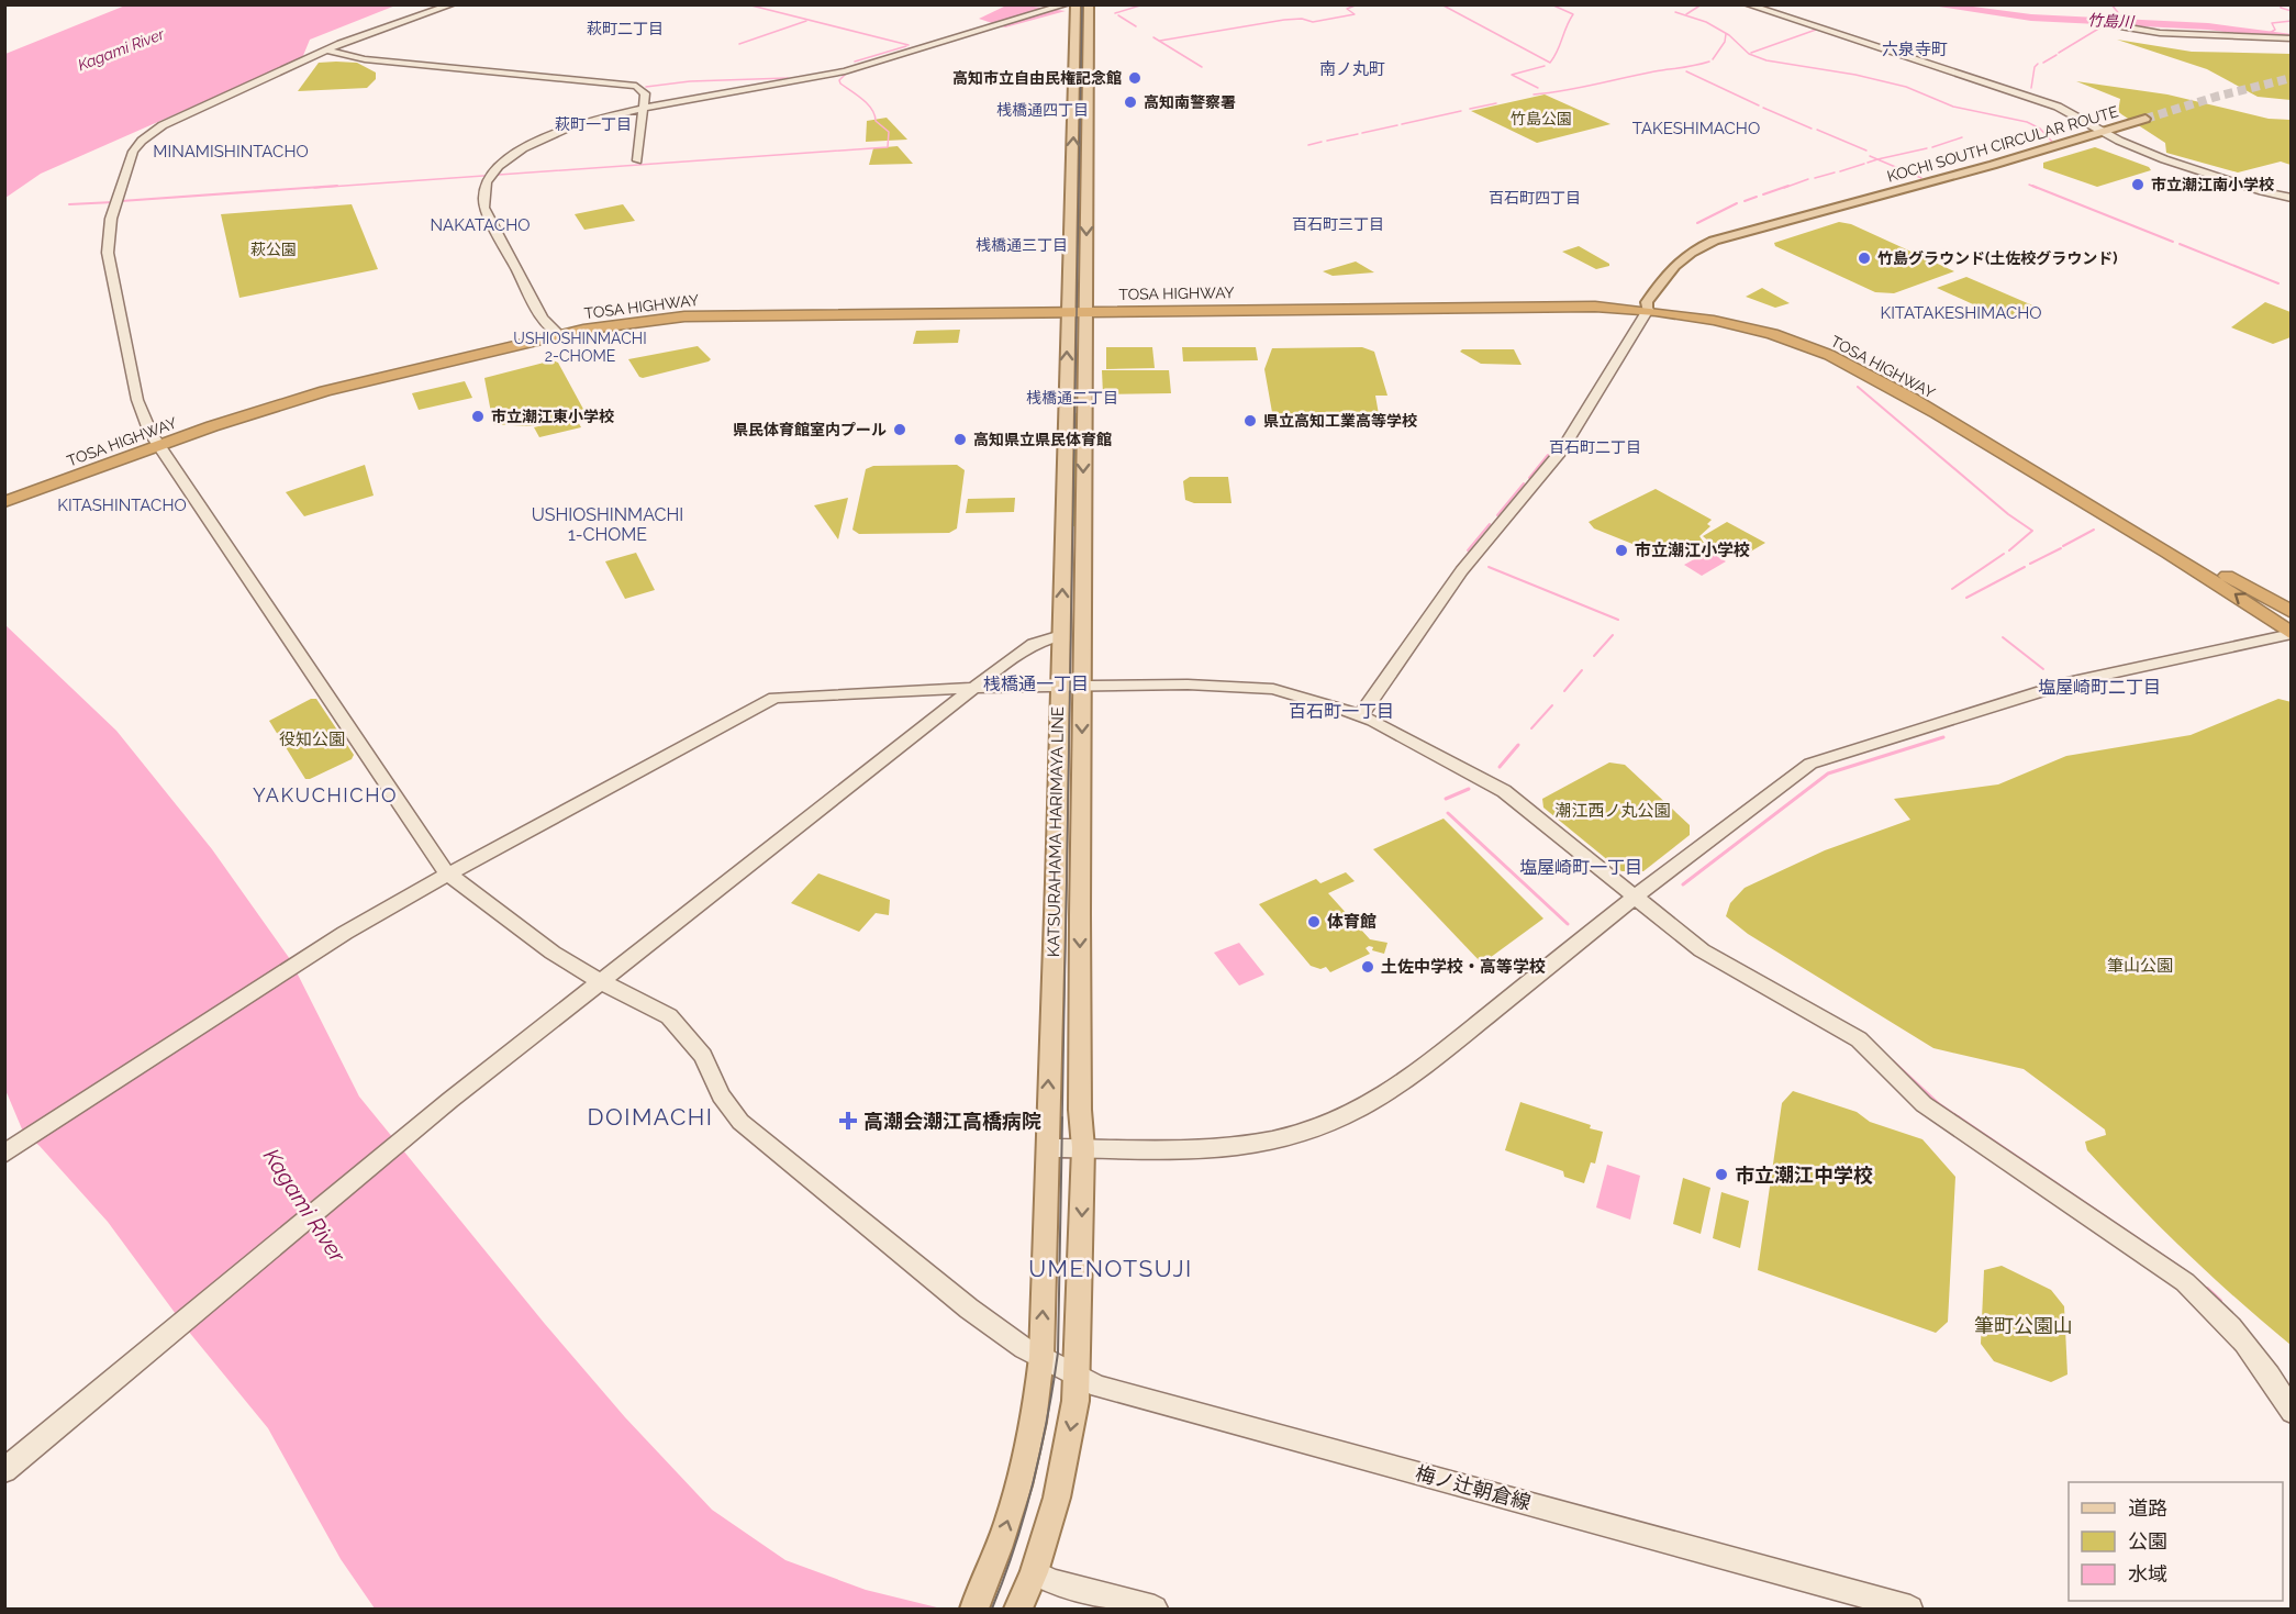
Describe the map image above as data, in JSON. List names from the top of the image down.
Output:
{
  "streets": {
    "highway": ["TOSA HIGHWAY"],
    "main road": ["KOCHI SOUTH CIRCULAR ROUTE", "KATSURAHAMA HARIMAYA LINE"],
    "street": ["梅ノ辻朝倉線"]
  },
  "crossings": [
    ["KOCHI SOUTH CIRCULAR ROUTE", "TOSA HIGHWAY"],
    ["TOSA HIGHWAY", "KATSURAHAMA HARIMAYA LINE"],
    ["TOSA HIGHWAY", "梅ノ辻朝倉線"],
    ["KATSURAHAMA HARIMAYA LINE", "梅ノ辻朝倉線"]
  ],
  "districts": [
    "萩町二丁目",
    "六泉寺町",
    "南ノ丸町",
    "桟橋通四丁目",
    "萩町一丁目",
    "TAKESHIMACHO",
    "MINAMISHINTACHO",
    "百石町四丁目",
    "百石町三丁目",
    "NAKATACHO",
    "桟橋通三丁目",
    "KITATAKESHIMACHO",
    "USHIOSHINMACHI 2-CHOME",
    "桟橋通二丁目",
    "百石町二丁目",
    "KITASHINTACHO",
    "USHIOSHINMACHI 1-CHOME",
    "桟橋通一丁目",
    "塩屋崎町二丁目",
    "百石町一丁目",
    "YAKUCHICHO",
    "塩屋崎町一丁目",
    "DOIMACHI",
    "UMENOTSUJI"
  ],
  "water": ["竹島川", "Kagami River"],
  "parks": [
    "竹島公園",
    "萩公園",
    "役知公園",
    "潮江西ノ丸公園",
    "筆山公園",
    "筆町公園山"
  ],
  "places": {
    "other": [
      "高知市立自由民権記念館",
      "高知南警察署",
      "市立潮江南小学校",
      "竹島グラウンド(土佐校グラウンド)",
      "市立潮江東小学校",
      "県立高知工業高等学校",
      "県民体育館室内プール",
      "高知県立県民体育館",
      "市立潮江小学校",
      "体育館",
      "土佐中学校・高等学校",
      "市立潮江中学校"
    ],
    "health": ["高潮会潮江高橋病院"]
  },
  "legend": ["道路", "公園", "水域"]
}
